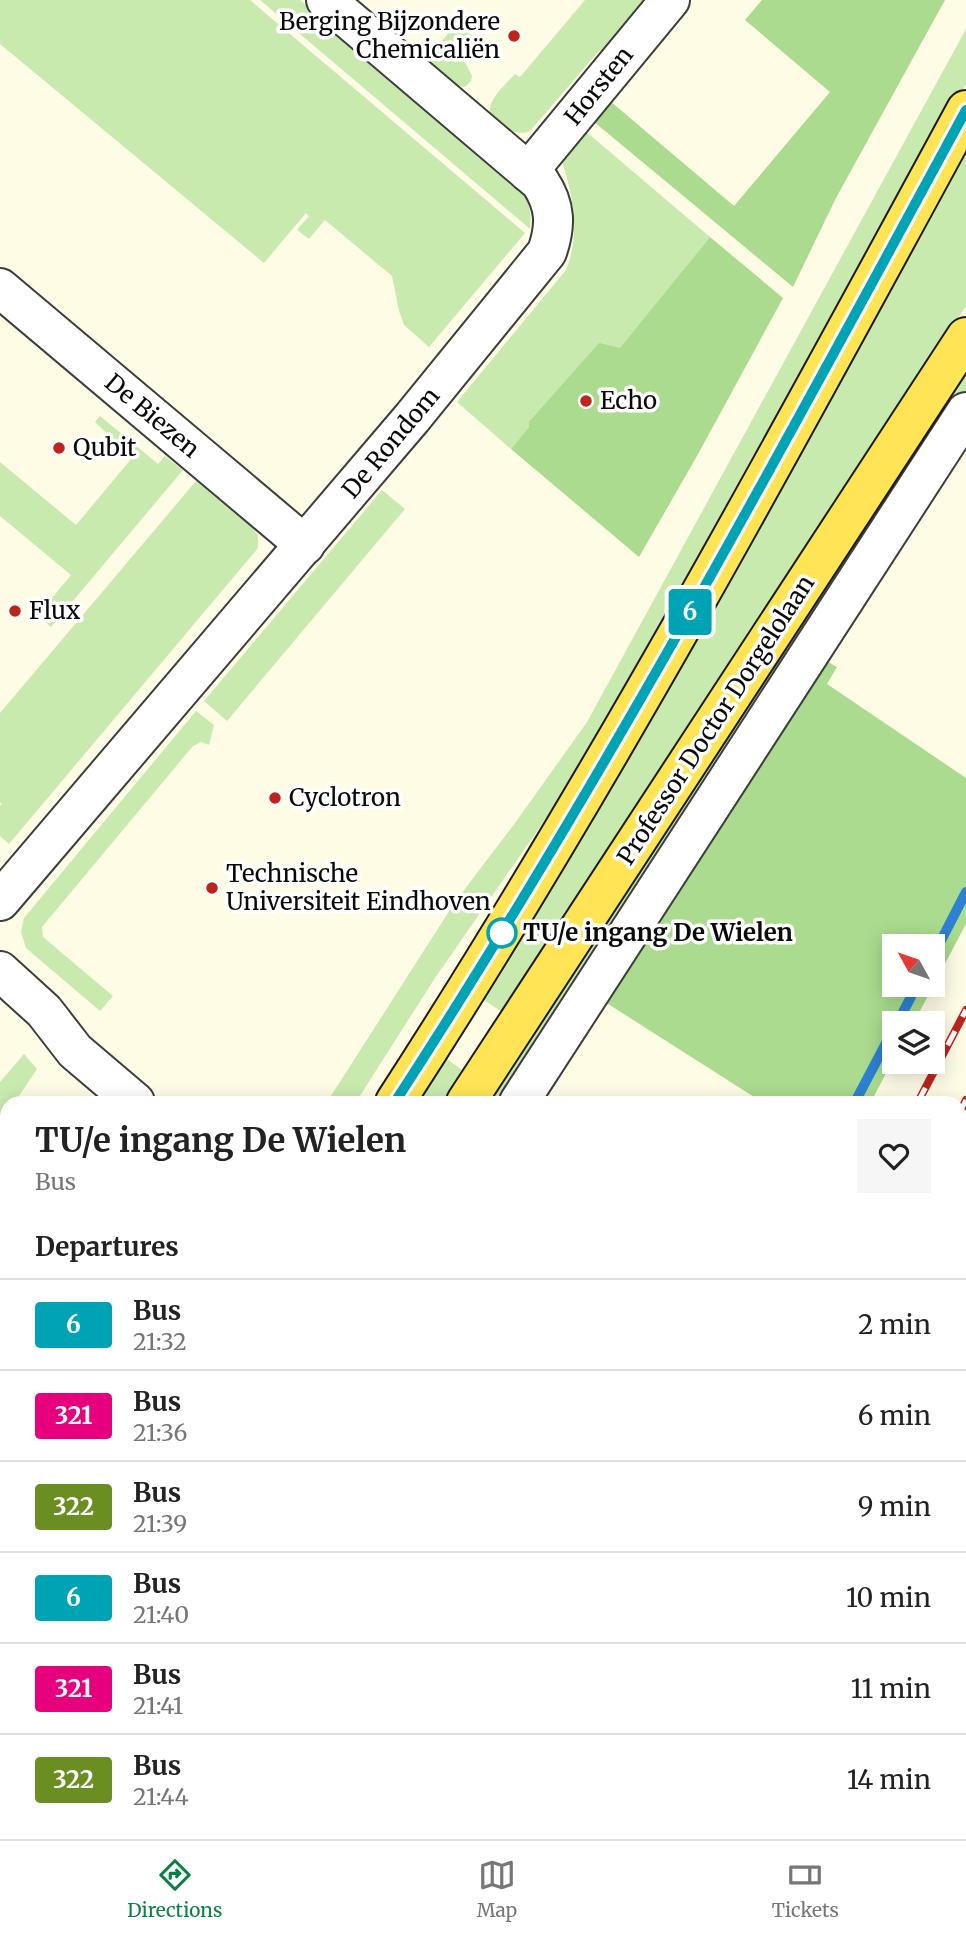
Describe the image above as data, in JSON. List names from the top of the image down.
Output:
{
  "streets": {
    "main road": ["Professor Doctor Dorgelolaan"],
    "street": ["Horsten", "De Biezen", "De Rondom"]
  },
  "crossings": [
    ["Horsten", "De Rondom"],
    ["De Biezen", "De Rondom"]
  ],
  "places": [
    "Berging Bijzondere Chemicaliën",
    "Echo",
    "Qubit",
    "Flux",
    "Cyclotron",
    "Technische Universiteit Eindhoven",
    "TU/e ingang De Wielen"
  ],
  "lines": ["bus line 6"],
  "north": "top left",
  "page": {
    "on_map": "6",
    "heading": [
      ["TU/e ingang De Wielen", "Bus"],
      "Departures"
    ],
    "list": [
      {
        "mark": "6",
        "name": "Bus",
        "note": "21:32",
        "value": "2 min"
      },
      {
        "mark": "321",
        "name": "Bus",
        "note": "21:36",
        "value": "6 min"
      },
      {
        "mark": "322",
        "name": "Bus",
        "note": "21:39",
        "value": "9 min"
      },
      {
        "mark": "6",
        "name": "Bus",
        "note": "21:40",
        "value": "10 min"
      },
      {
        "mark": "321",
        "name": "Bus",
        "note": "21:41",
        "value": "11 min"
      },
      {
        "mark": "322",
        "name": "Bus",
        "note": "21:44",
        "value": "14 min"
      }
    ],
    "tabs": ["Directions", "Map", "Tickets"]
  }
}
